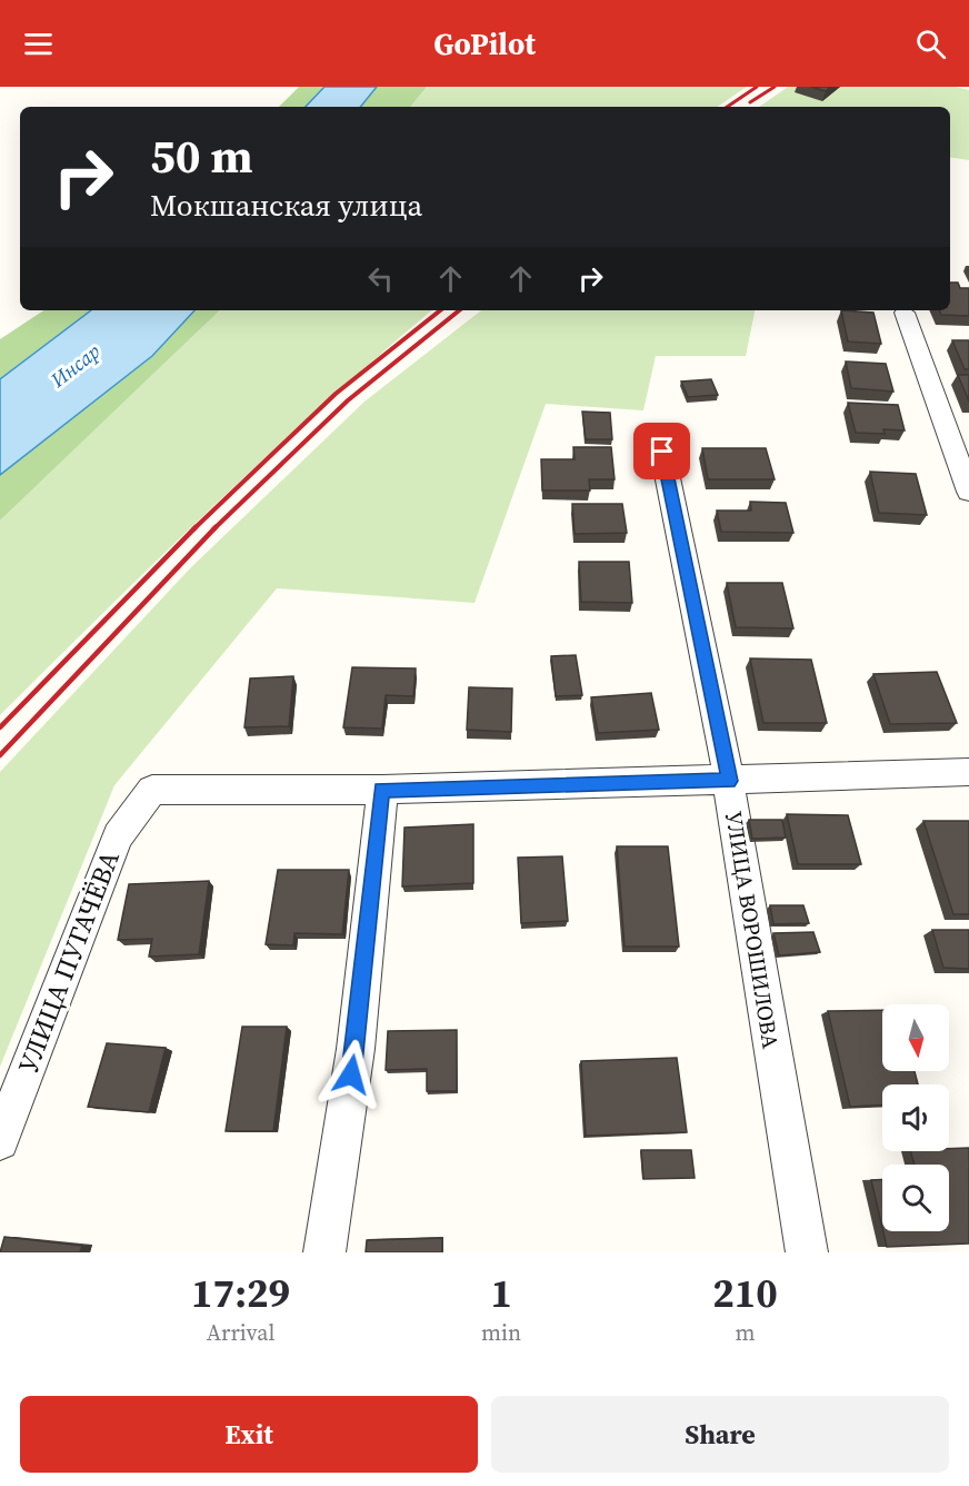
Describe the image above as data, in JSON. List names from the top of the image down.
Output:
{
  "streets": {
    "street": ["УЛИЦА ВОРОШИЛОВА", "УЛИЦА ПУГАЧЁВА"]
  },
  "water": ["Инсар"],
  "north": "bottom",
  "page": {
    "header": "GoPilot",
    "turn": ["50 m", "Мокшанская улица"],
    "eta": [
      "17:29",
      "Arrival",
      "1",
      "min",
      "210",
      "m"
    ],
    "buttons": ["Exit", "Share"]
  }
}
